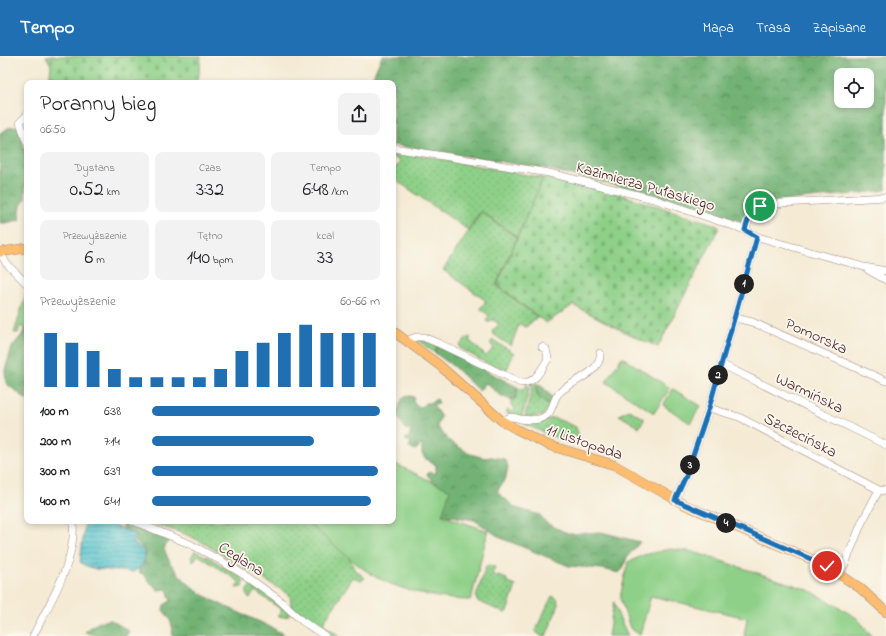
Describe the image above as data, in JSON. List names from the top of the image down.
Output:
{
  "streets": {
    "main road": ["11 Listopada"],
    "street": [
      "Kazimierza Pułaskiego",
      "Pomorska",
      "Warmińska",
      "Szczecińska",
      "Ceglana"
    ]
  },
  "page": {
    "header": "Tempo",
    "nav": ["Mapa", "Trasa", "Zapisane"],
    "heading": ["Poranny bieg", "06:50"],
    "stats": [
      ["Dystans", "0.52 km"],
      ["Czas", "3:32"],
      ["Tempo", "6:48 /km"],
      ["Przewyższenie", "6 m"],
      ["Tętno", "140 bpm"],
      ["kcal", "33"]
    ],
    "pins": [
      "1",
      "2",
      "3",
      "4"
    ],
    "chart": ["Przewyższenie", "60–66 m"],
    "list": [
      {
        "name": "100 m",
        "note": "6:38"
      },
      {
        "name": "200 m",
        "note": "7:14"
      },
      {
        "name": "300 m",
        "note": "6:39"
      },
      {
        "name": "400 m",
        "note": "6:41"
      }
    ]
  }
}
